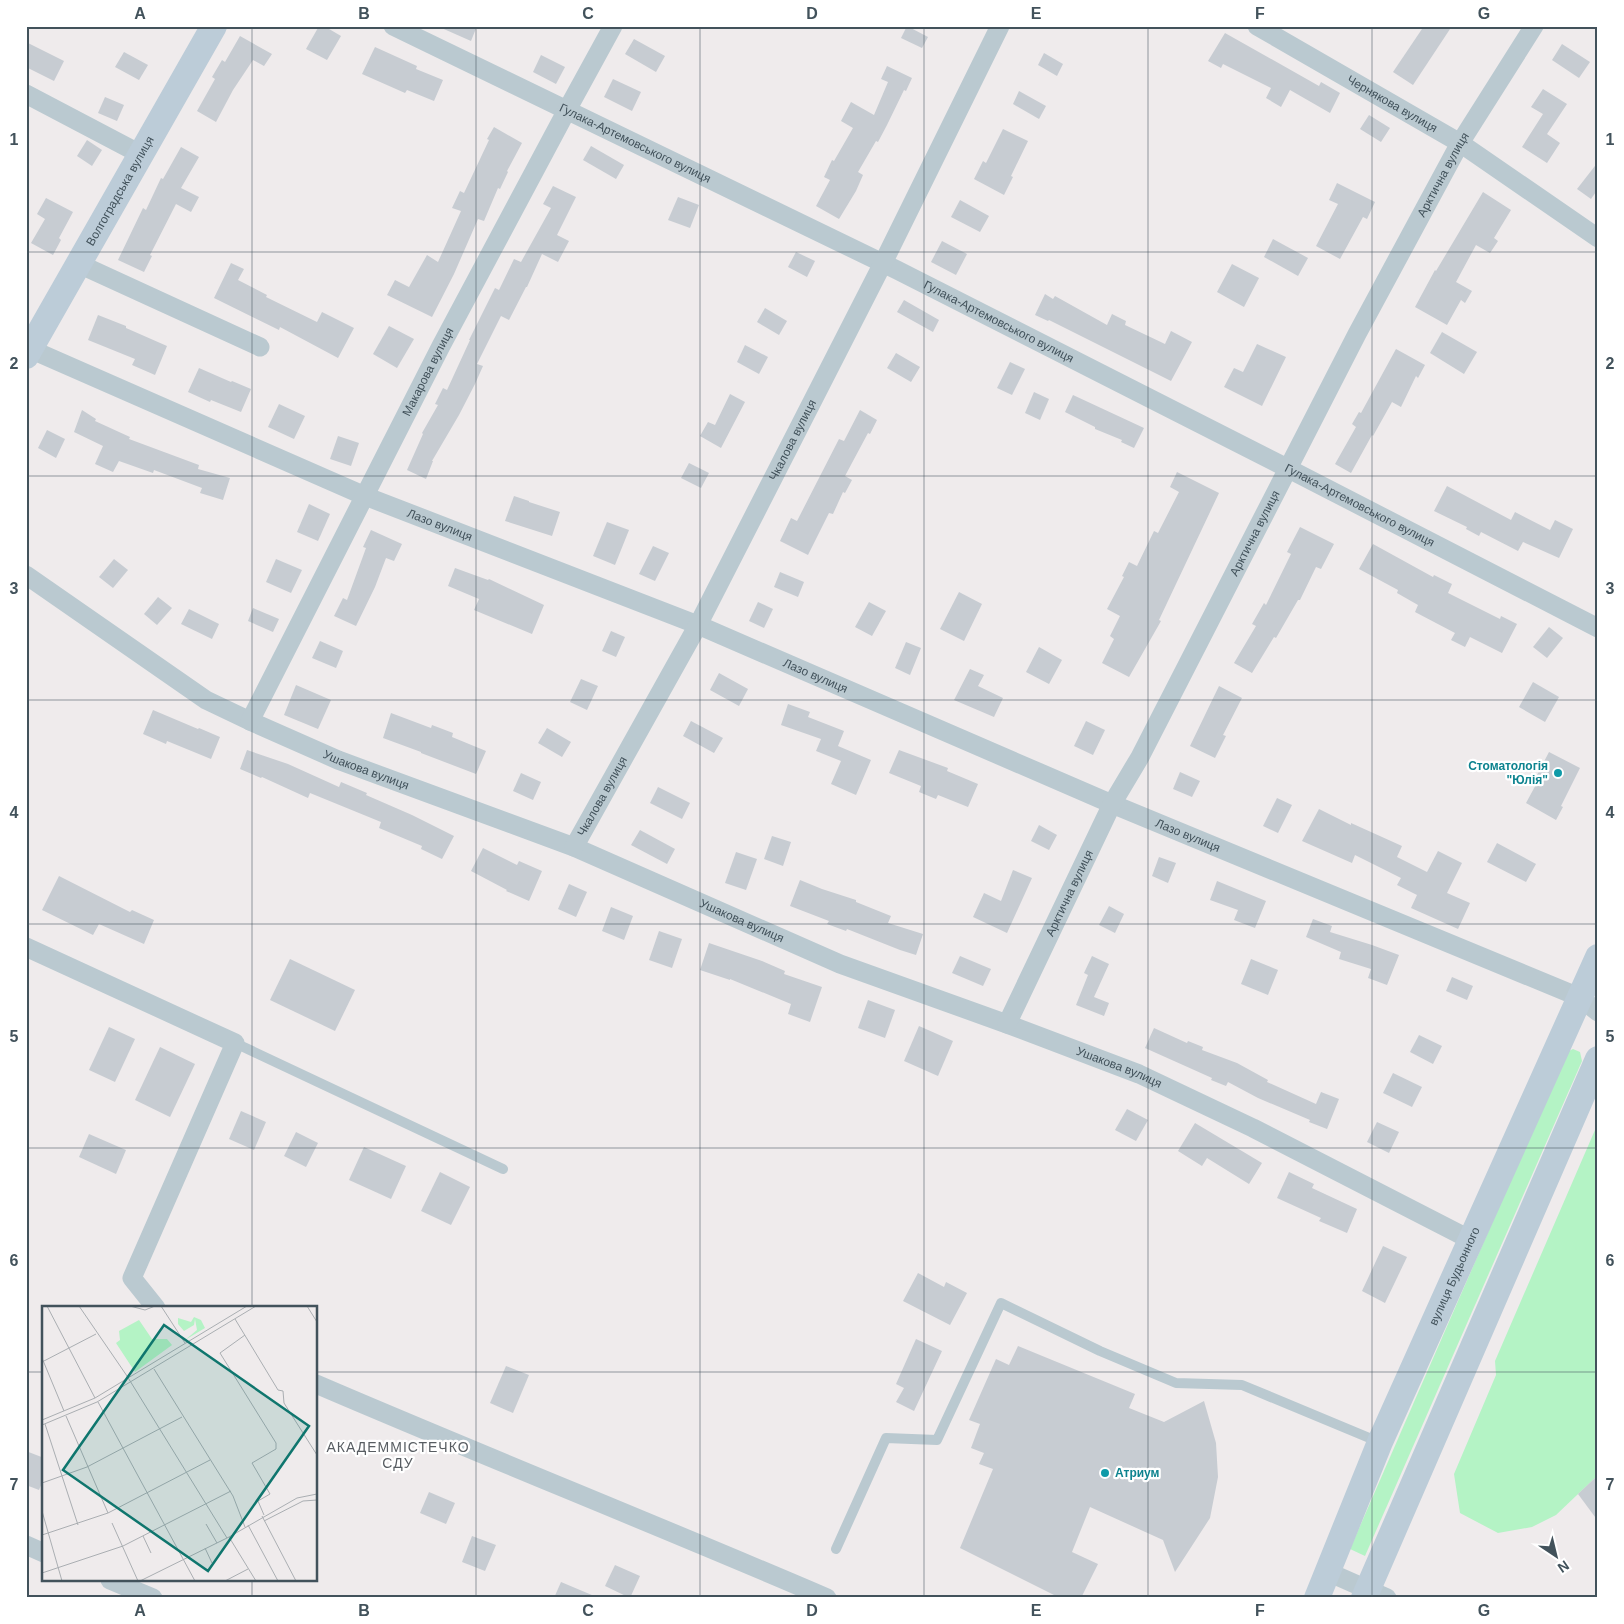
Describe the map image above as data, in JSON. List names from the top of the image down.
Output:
{
  "streets": {
    "main road": ["Волгоградська вулиця", "вулиця Будьонного"],
    "street": [
      "Чернякова вулиця",
      "Гулака-Артемовського вулиця",
      "Арктична вулиця",
      "Макарова вулиця",
      "Чкалова вулиця",
      "Лазо вулиця",
      "Ушакова вулиця"
    ]
  },
  "crossings": [
    ["Чернякова вулиця", "Арктична вулиця"],
    ["Гулака-Артемовського вулиця", "Арктична вулиця"],
    ["Гулака-Артемовського вулиця", "Макарова вулиця"],
    ["Гулака-Артемовського вулиця", "Чкалова вулиця"],
    ["Арктична вулиця", "Лазо вулиця"],
    ["Арктична вулиця", "Ушакова вулиця"],
    ["Волгоградська вулиця", "Лазо вулиця"],
    ["Макарова вулиця", "Лазо вулиця"],
    ["Макарова вулиця", "Ушакова вулиця"],
    ["Чкалова вулиця", "Лазо вулиця"],
    ["Чкалова вулиця", "Ушакова вулиця"],
    ["Лазо вулиця", "вулиця Будьонного"],
    ["Ушакова вулиця", "вулиця Будьонного"]
  ],
  "districts": ["АКАДЕММІСТЕЧКО СДУ"],
  "places": ["Стоматологія \"Юлія\"", "Атриум"],
  "north": "bottom right",
  "grid": {
    "columns": [
      "A",
      "B",
      "C",
      "D",
      "E",
      "F",
      "G"
    ],
    "rows": [
      "1",
      "2",
      "3",
      "4",
      "5",
      "6",
      "7"
    ]
  }
}
